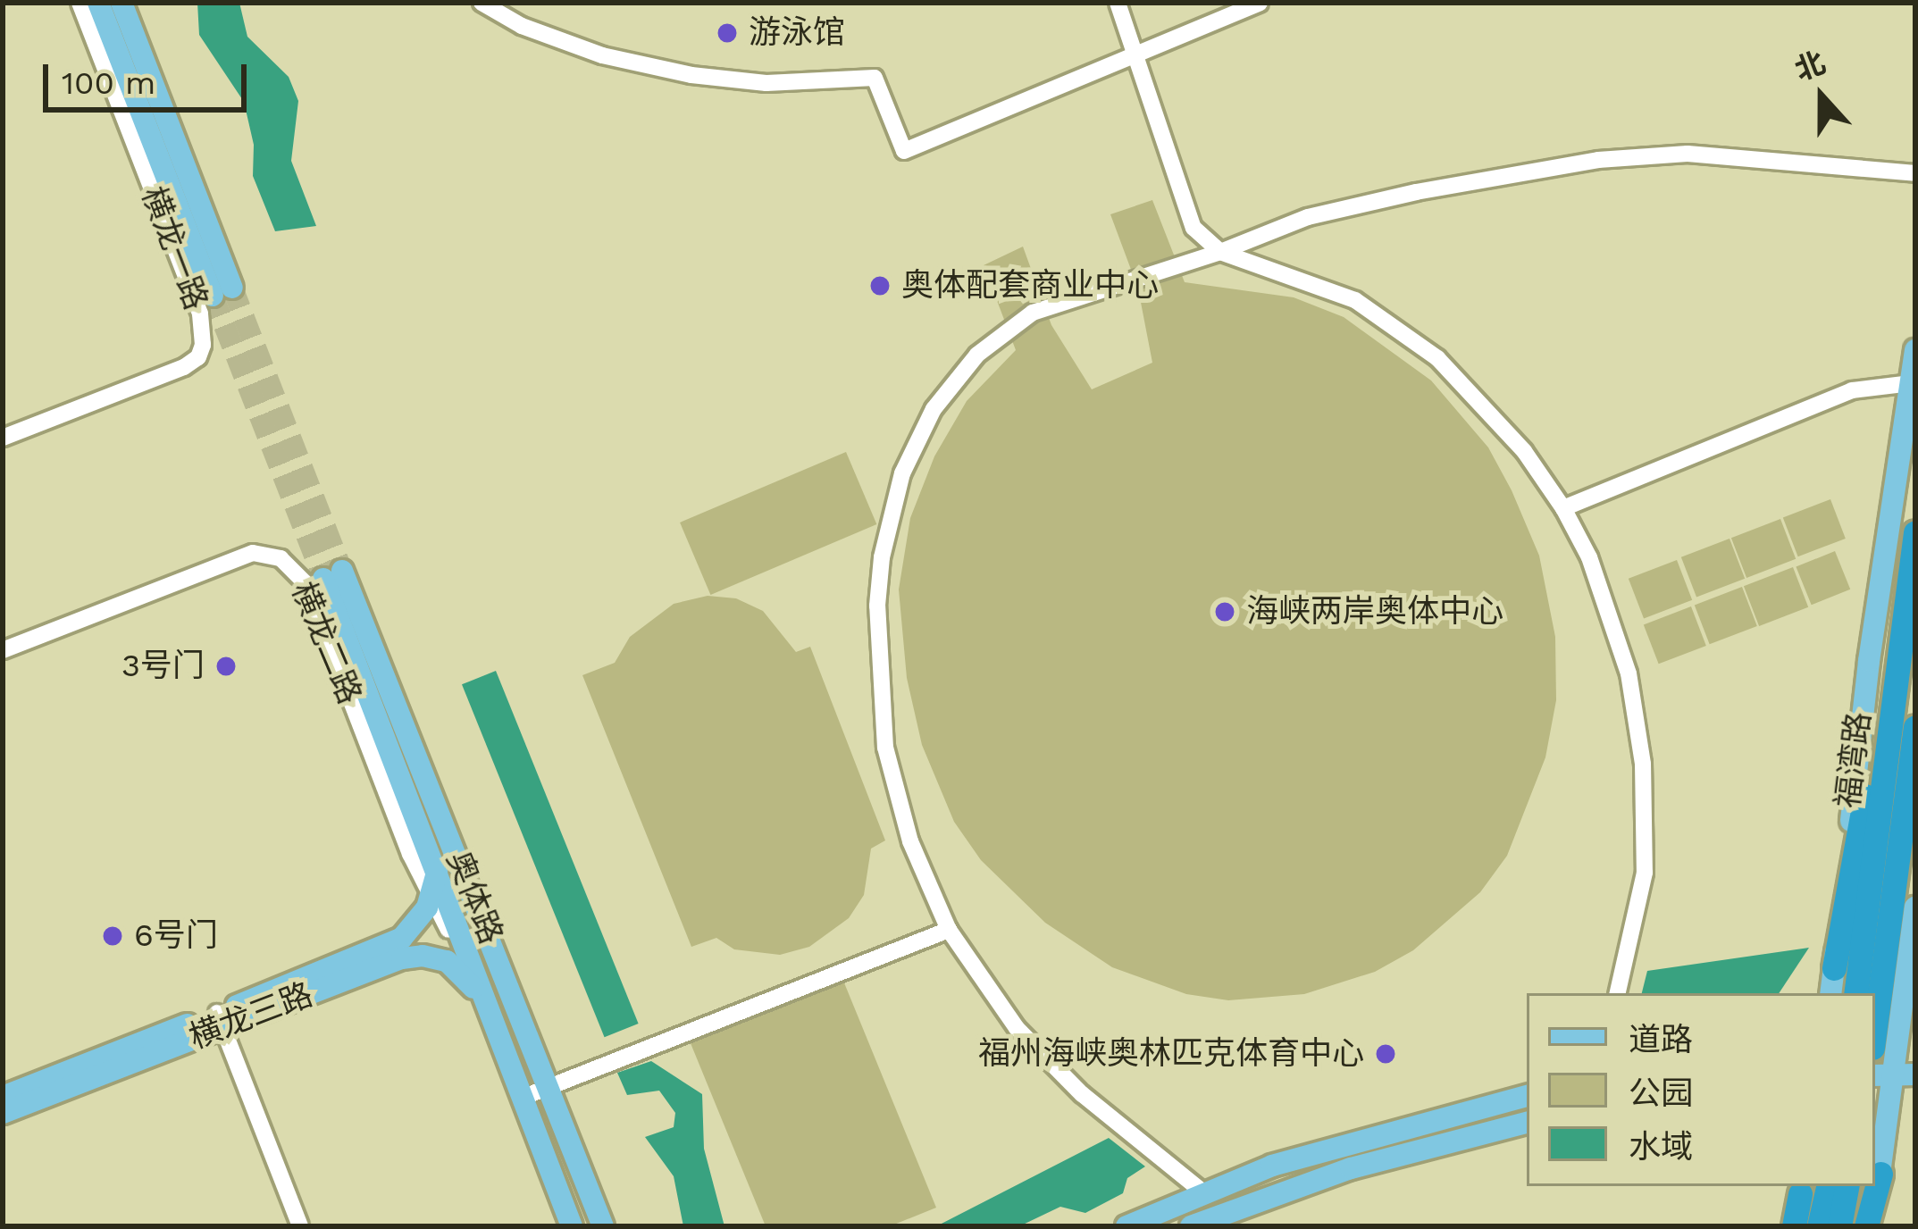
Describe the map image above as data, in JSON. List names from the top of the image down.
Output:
{
  "streets": {
    "highway": ["福湾路"],
    "main road": ["奥体路", "横龙三路"],
    "street": ["横龙一路", "横龙二路"]
  },
  "crossings": [
    ["横龙二路", "奥体路"],
    ["横龙二路", "横龙三路"],
    ["奥体路", "横龙三路"]
  ],
  "places": [
    "游泳馆",
    "奥体配套商业中心",
    "海峡两岸奥体中心",
    "3号门",
    "6号门",
    "福州海峡奥林匹克体育中心"
  ],
  "legend": ["道路", "公园", "水域"],
  "scale_bar": "100 m",
  "north": "top"
}
